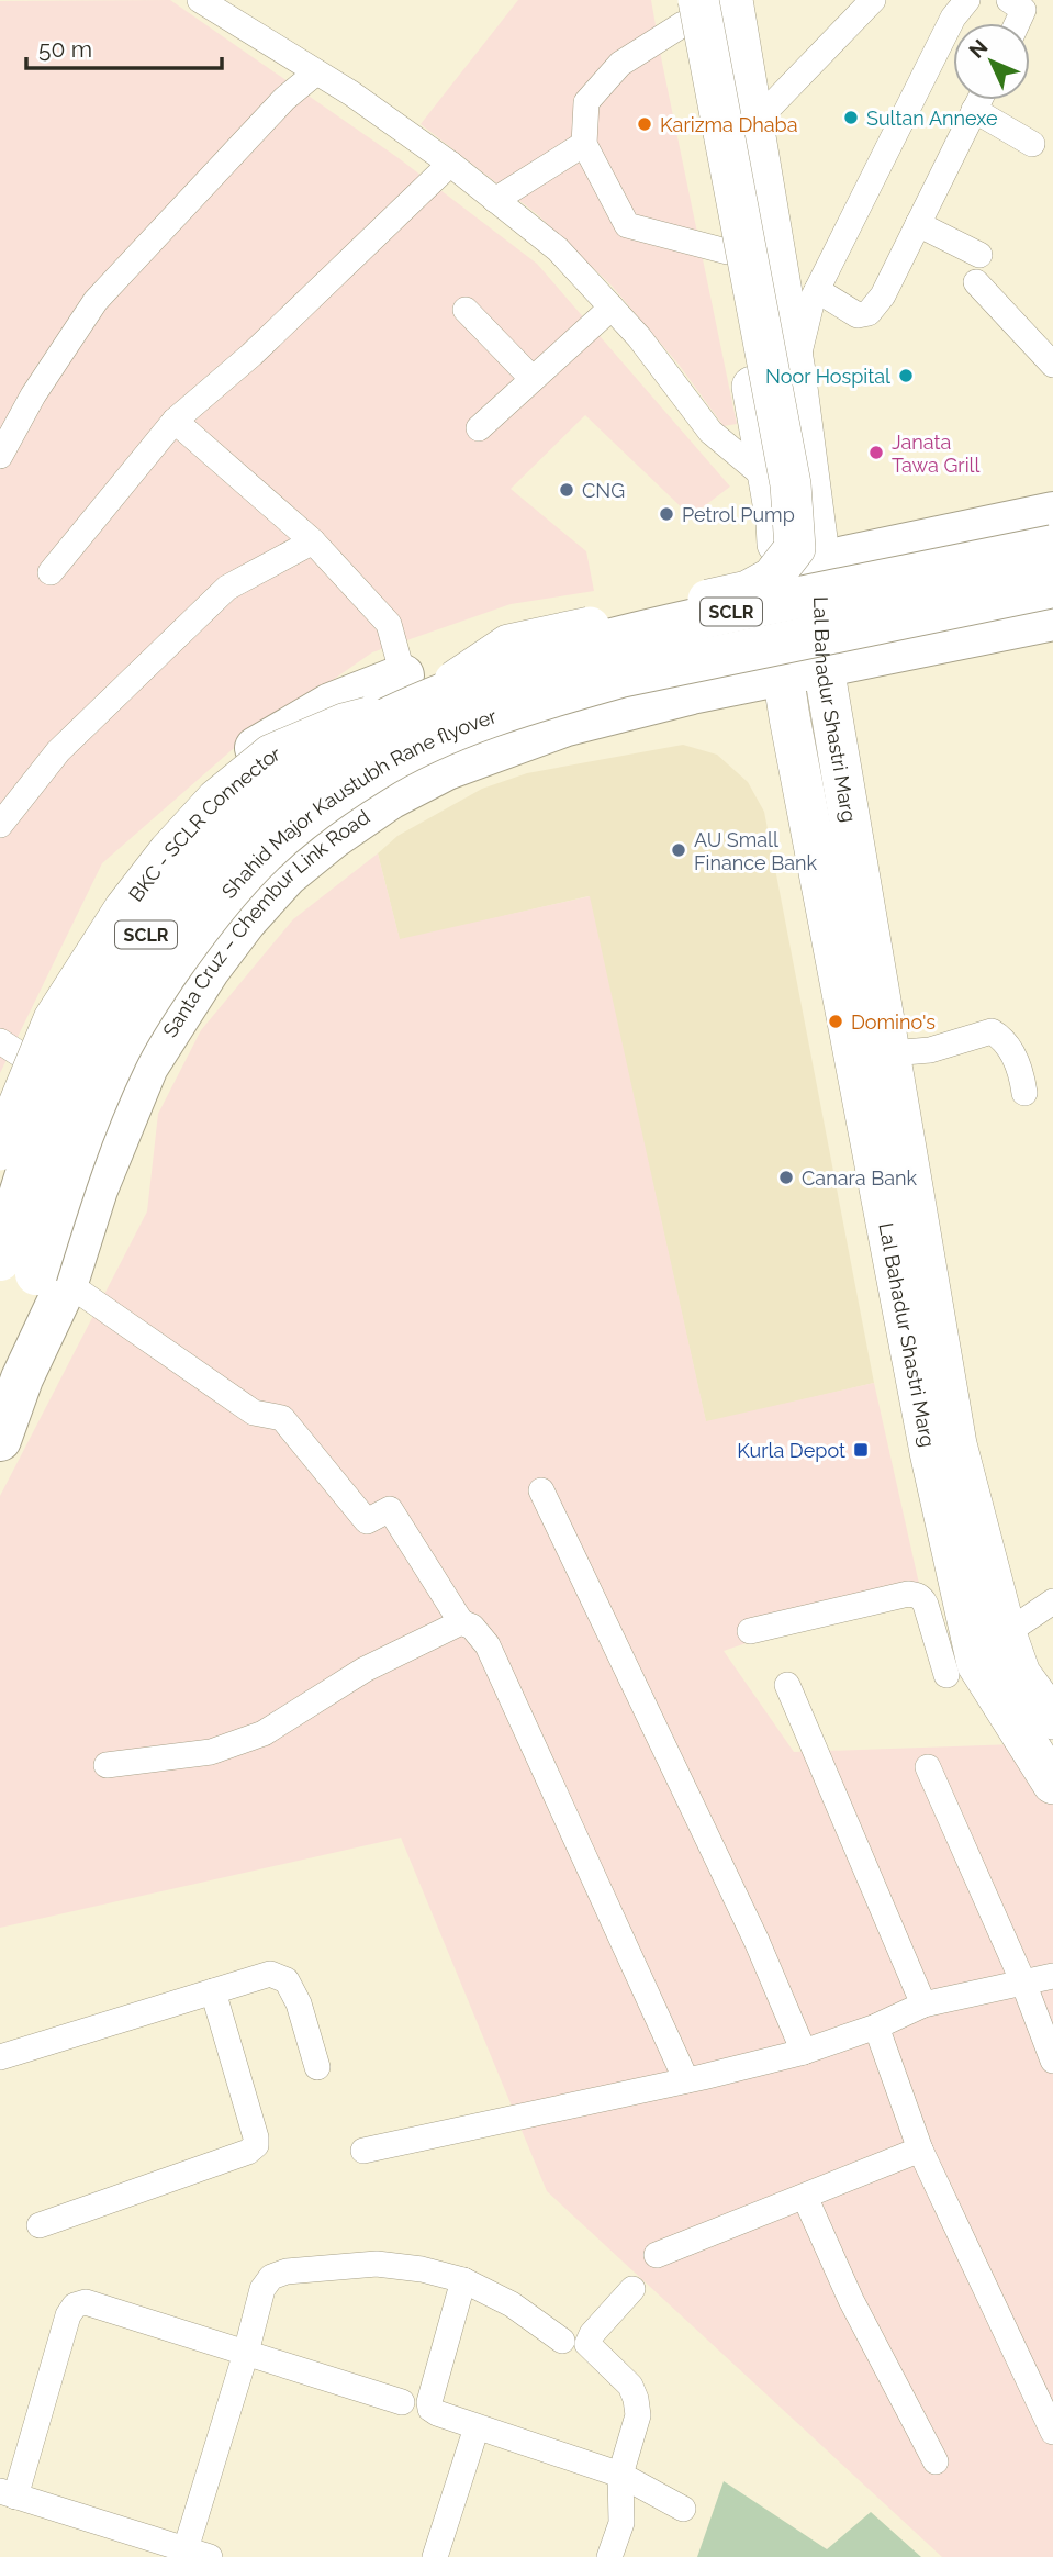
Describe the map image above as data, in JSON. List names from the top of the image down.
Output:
{
  "streets": {
    "highway": ["SCLR", "Shahid Major Kaustubh Rane flyover", "Santa Cruz – Chembur Link Road"],
    "main road": ["Lal Bahadur Shastri Marg", "BKC - SCLR Connector"]
  },
  "crossings": [
    ["SCLR", "Shahid Major Kaustubh Rane flyover"],
    ["SCLR", "BKC - SCLR Connector"],
    ["SCLR", "Santa Cruz – Chembur Link Road"],
    ["Lal Bahadur Shastri Marg", "BKC - SCLR Connector"],
    ["Lal Bahadur Shastri Marg", "Santa Cruz – Chembur Link Road"],
    ["Shahid Major Kaustubh Rane flyover", "BKC - SCLR Connector"],
    ["Shahid Major Kaustubh Rane flyover", "Santa Cruz – Chembur Link Road"]
  ],
  "places": {
    "other": [
      "Sultan Annexe",
      "Karizma Dhaba",
      "Noor Hospital",
      "Janata Tawa Grill",
      "CNG",
      "Petrol Pump",
      "AU Small Finance Bank",
      "Domino's",
      "Canara Bank"
    ],
    "transit": ["Kurla Depot"]
  },
  "scale_bar": "50 m",
  "north": "top left"
}
